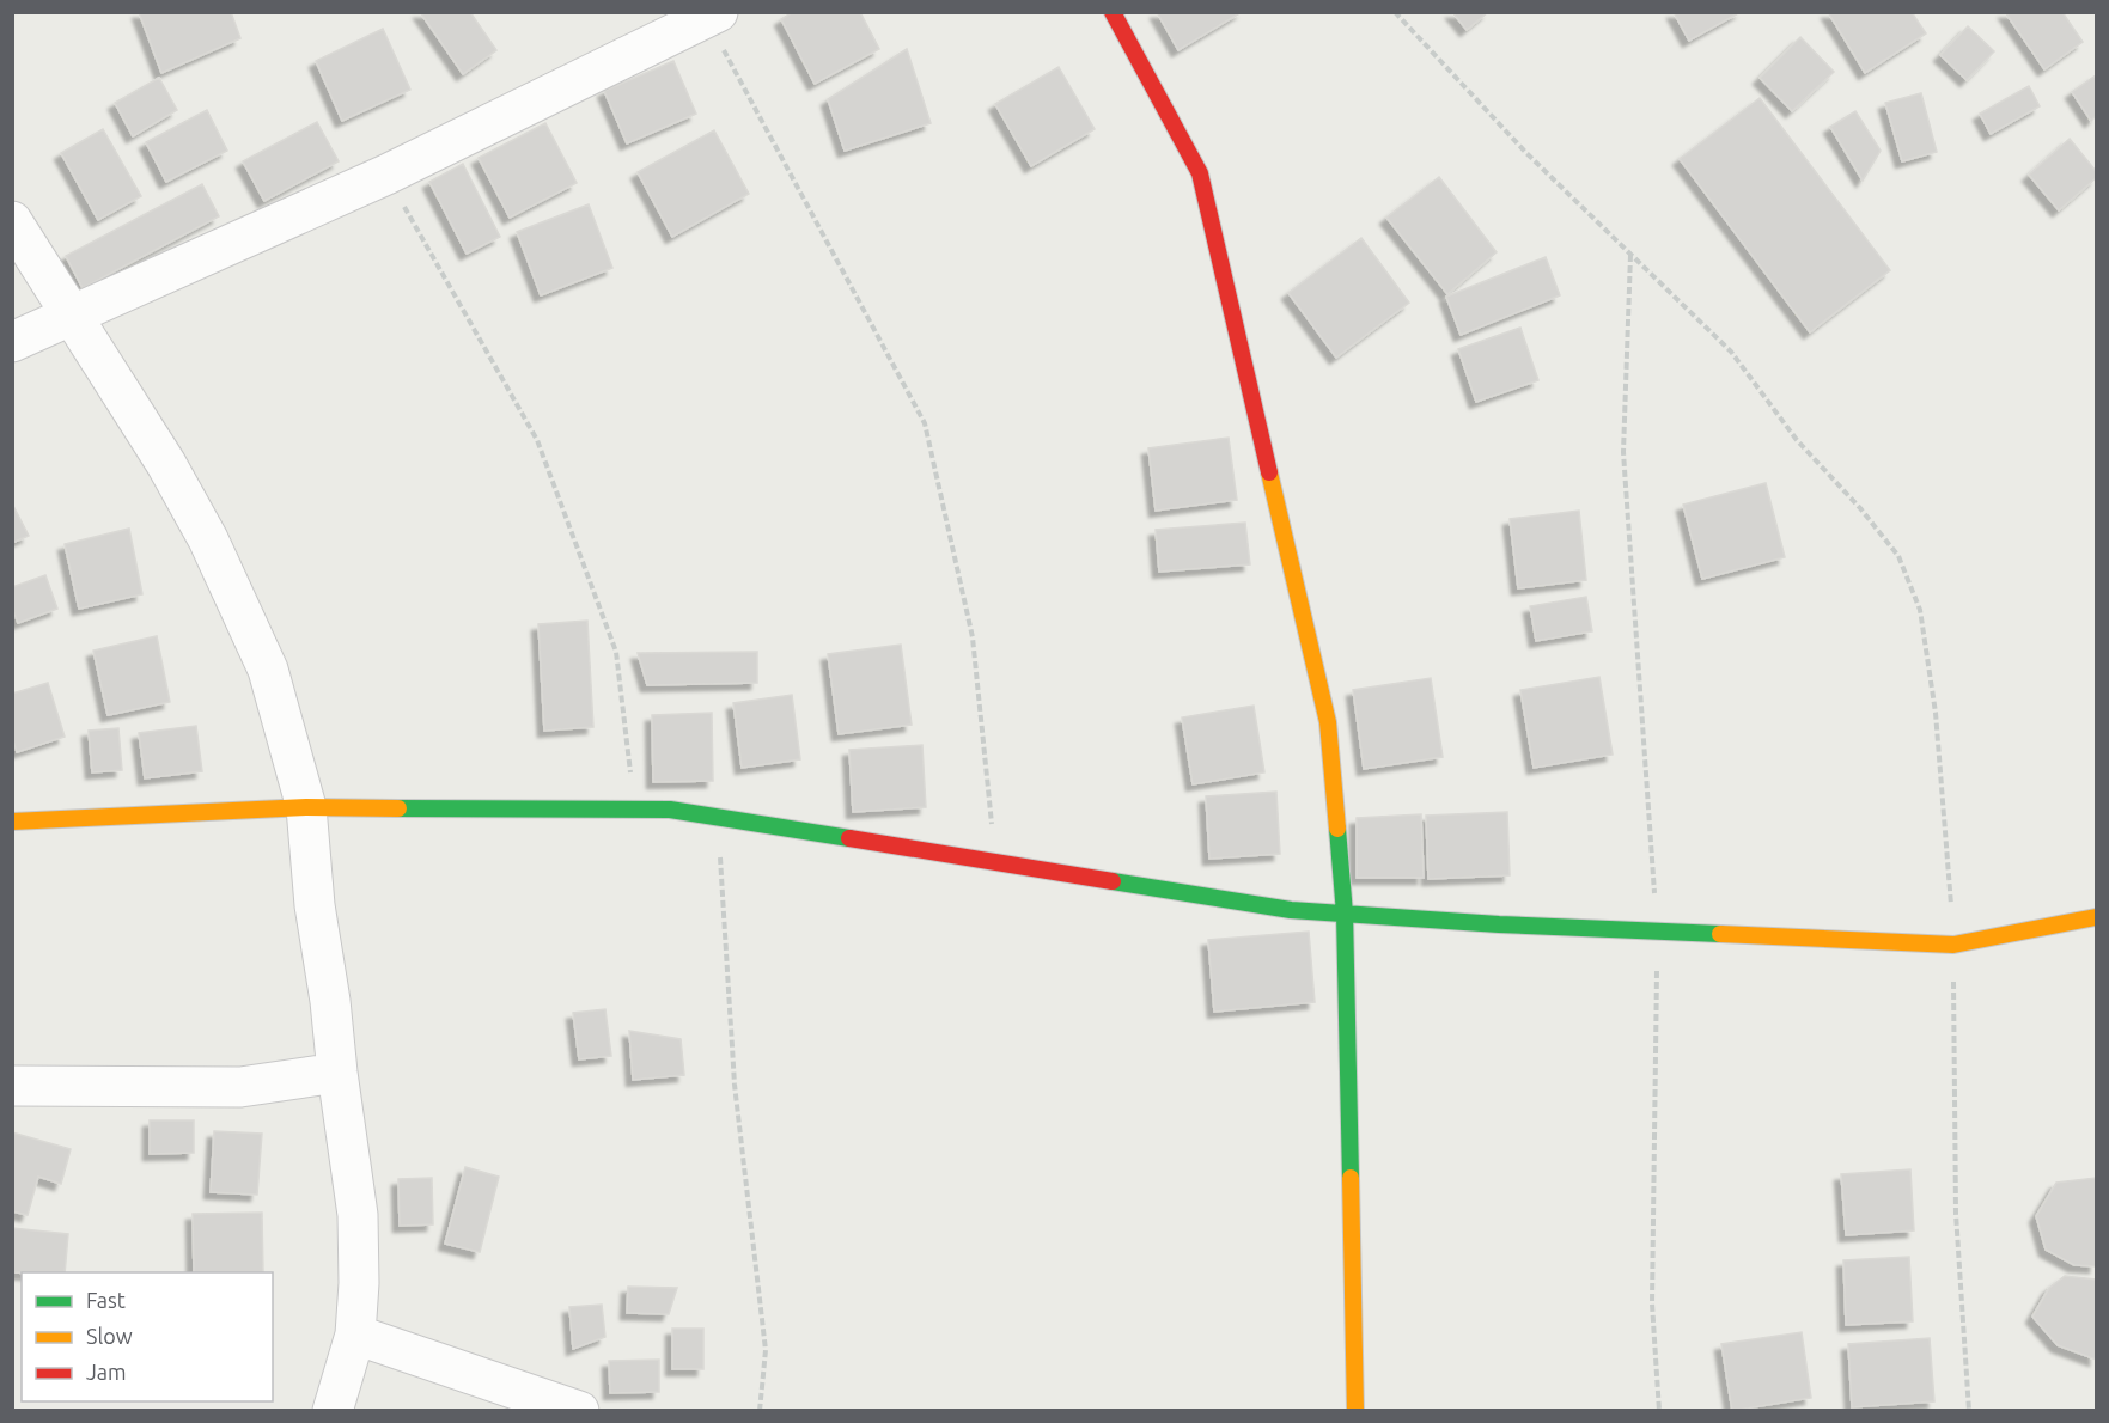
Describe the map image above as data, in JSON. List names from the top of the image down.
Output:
{
  "legend": ["Fast", "Slow", "Jam"]
}
